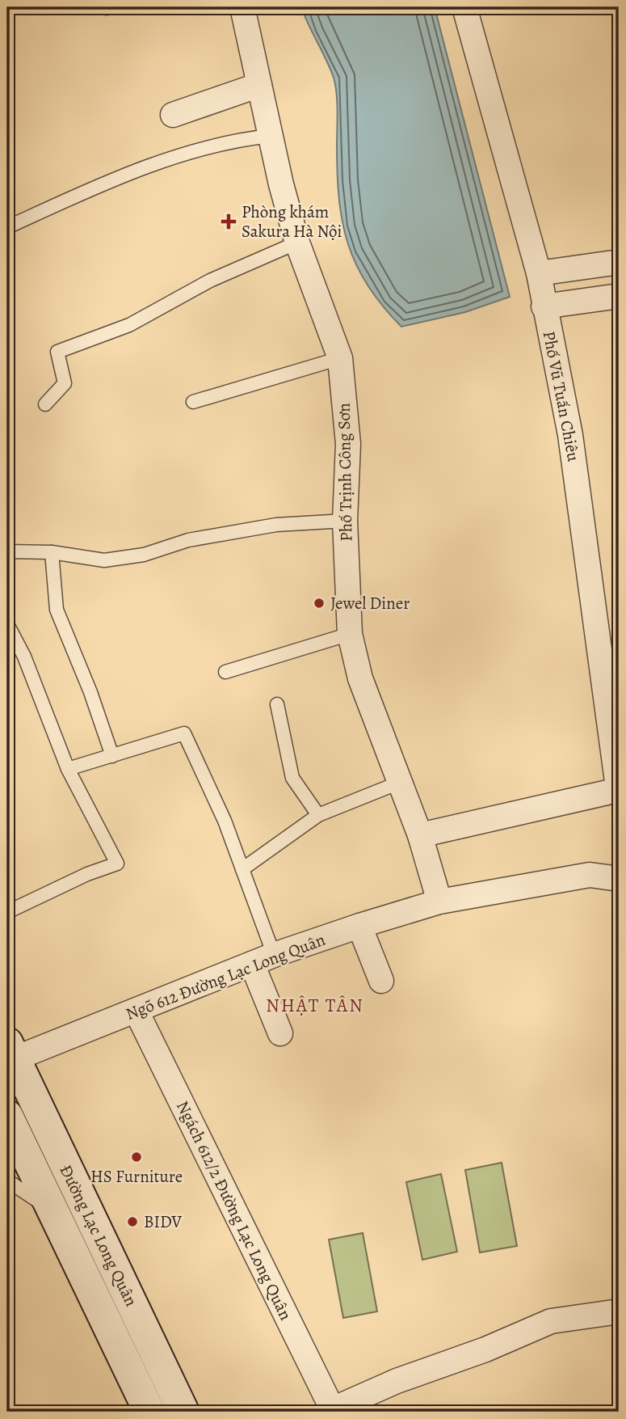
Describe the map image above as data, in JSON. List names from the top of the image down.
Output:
{
  "streets": {
    "main road": ["Đường Lạc Long Quân"],
    "street": [
      "Phố Vũ Tuấn Chiêu",
      "Phố Trịnh Công Sơn",
      "Ngõ 612 Đường Lạc Long Quân",
      "Ngách 612/2 Đường Lạc Long Quân"
    ]
  },
  "crossings": [
    ["Phố Trịnh Công Sơn", "Ngõ 612 Đường Lạc Long Quân"],
    ["Ngõ 612 Đường Lạc Long Quân", "Ngách 612/2 Đường Lạc Long Quân"],
    ["Ngõ 612 Đường Lạc Long Quân", "Đường Lạc Long Quân"]
  ],
  "districts": ["NHẬT TÂN"],
  "places": {
    "health": ["Phòng khám Sakura Hà Nội"],
    "other": ["Jewel Diner", "HS Furniture", "BIDV"]
  }
}
